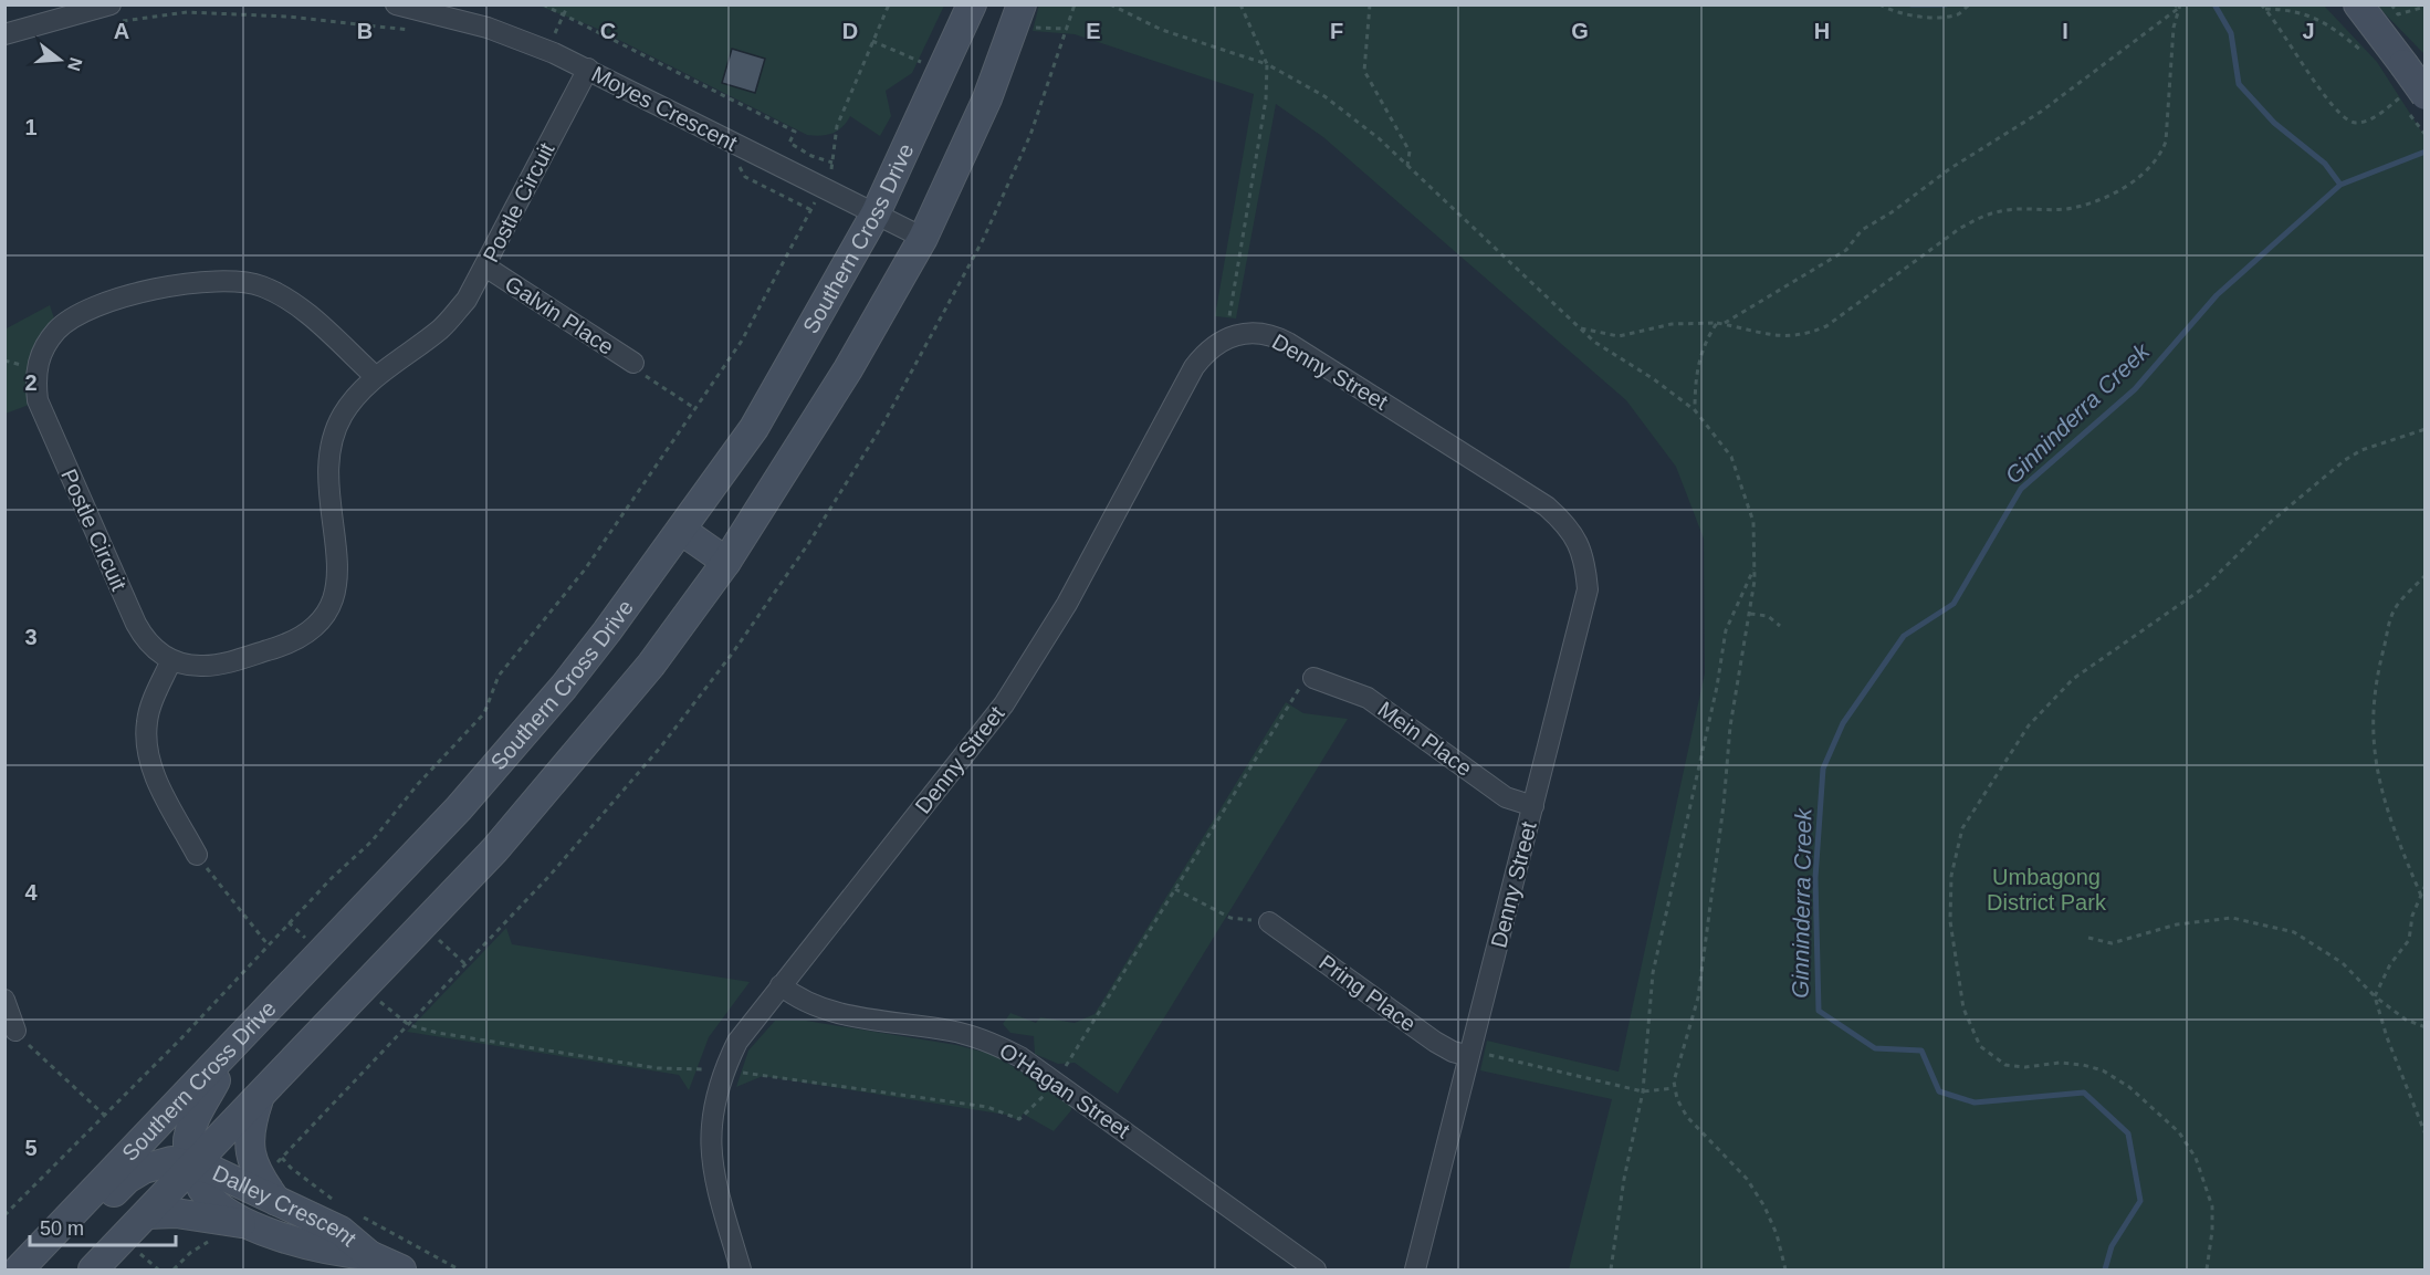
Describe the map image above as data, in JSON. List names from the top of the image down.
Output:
{
  "streets": {
    "main road": ["Southern Cross Drive", "Dalley Crescent"],
    "street": [
      "Moyes Crescent",
      "Postle Circuit",
      "Galvin Place",
      "Denny Street",
      "Mein Place",
      "Pring Place",
      "O'Hagan Street"
    ]
  },
  "crossings": [
    ["Moyes Crescent", "Postle Circuit"],
    ["Moyes Crescent", "Southern Cross Drive"],
    ["Postle Circuit", "Galvin Place"],
    ["Southern Cross Drive", "Dalley Crescent"],
    ["Denny Street", "Mein Place"],
    ["Denny Street", "Pring Place"],
    ["Denny Street", "O'Hagan Street"]
  ],
  "water": ["Ginninderra Creek"],
  "parks": ["Umbagong District Park"],
  "scale_bar": "50 m",
  "north": "right",
  "grid": {
    "columns": [
      "A",
      "B",
      "C",
      "D",
      "E",
      "F",
      "G",
      "H",
      "I",
      "J"
    ],
    "rows": [
      "1",
      "2",
      "3",
      "4",
      "5"
    ]
  }
}
